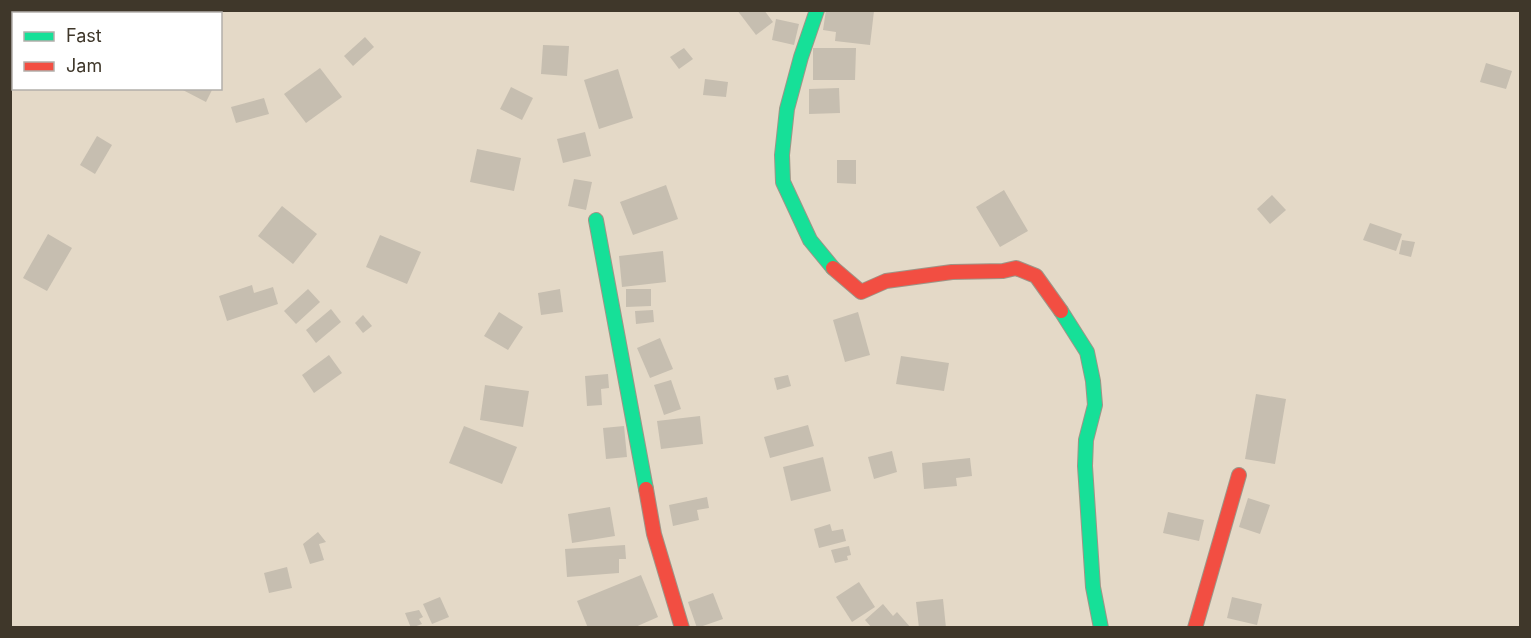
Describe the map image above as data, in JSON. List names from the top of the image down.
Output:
{
  "legend": ["Fast", "Jam"]
}
